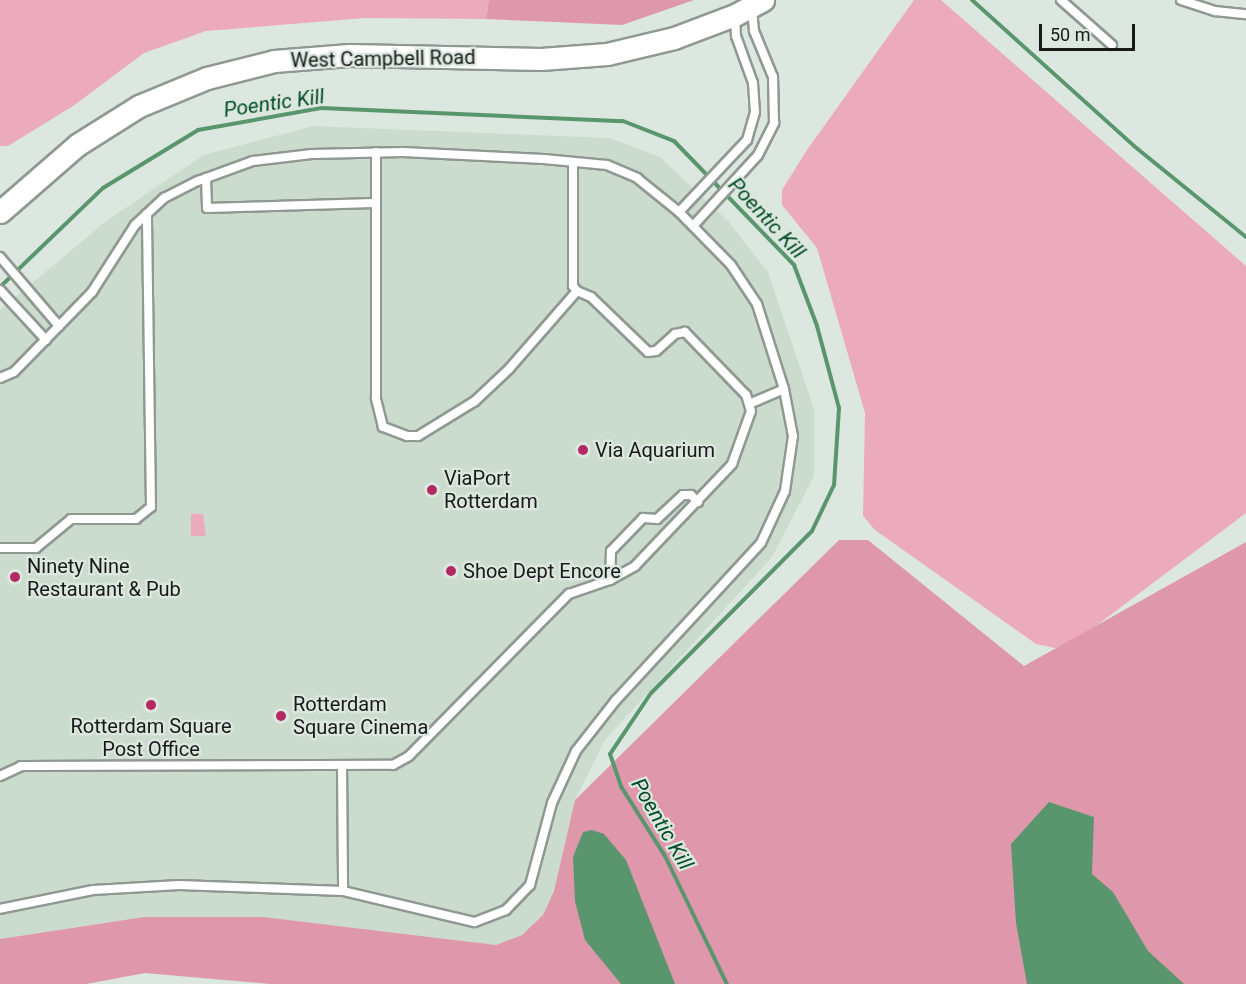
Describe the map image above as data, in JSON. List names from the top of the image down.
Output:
{
  "streets": {
    "main road": ["West Campbell Road"]
  },
  "water": ["Poentic Kill"],
  "places": [
    "Via Aquarium",
    "ViaPort Rotterdam",
    "Shoe Dept Encore",
    "Ninety Nine Restaurant & Pub",
    "Rotterdam Square Post Office",
    "Rotterdam Square Cinema"
  ],
  "scale_bar": "50 m"
}
